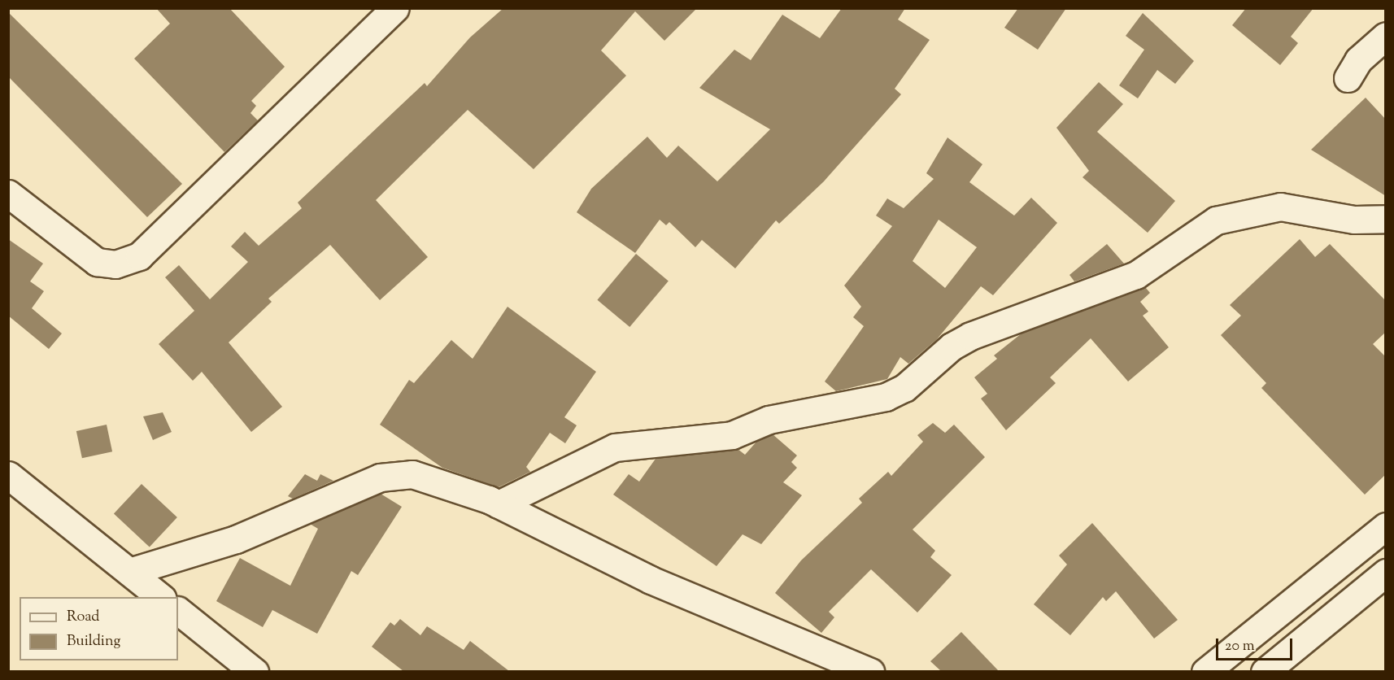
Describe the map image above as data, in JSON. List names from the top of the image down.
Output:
{
  "legend": ["Road", "Building"],
  "scale_bar": "20 m"
}
